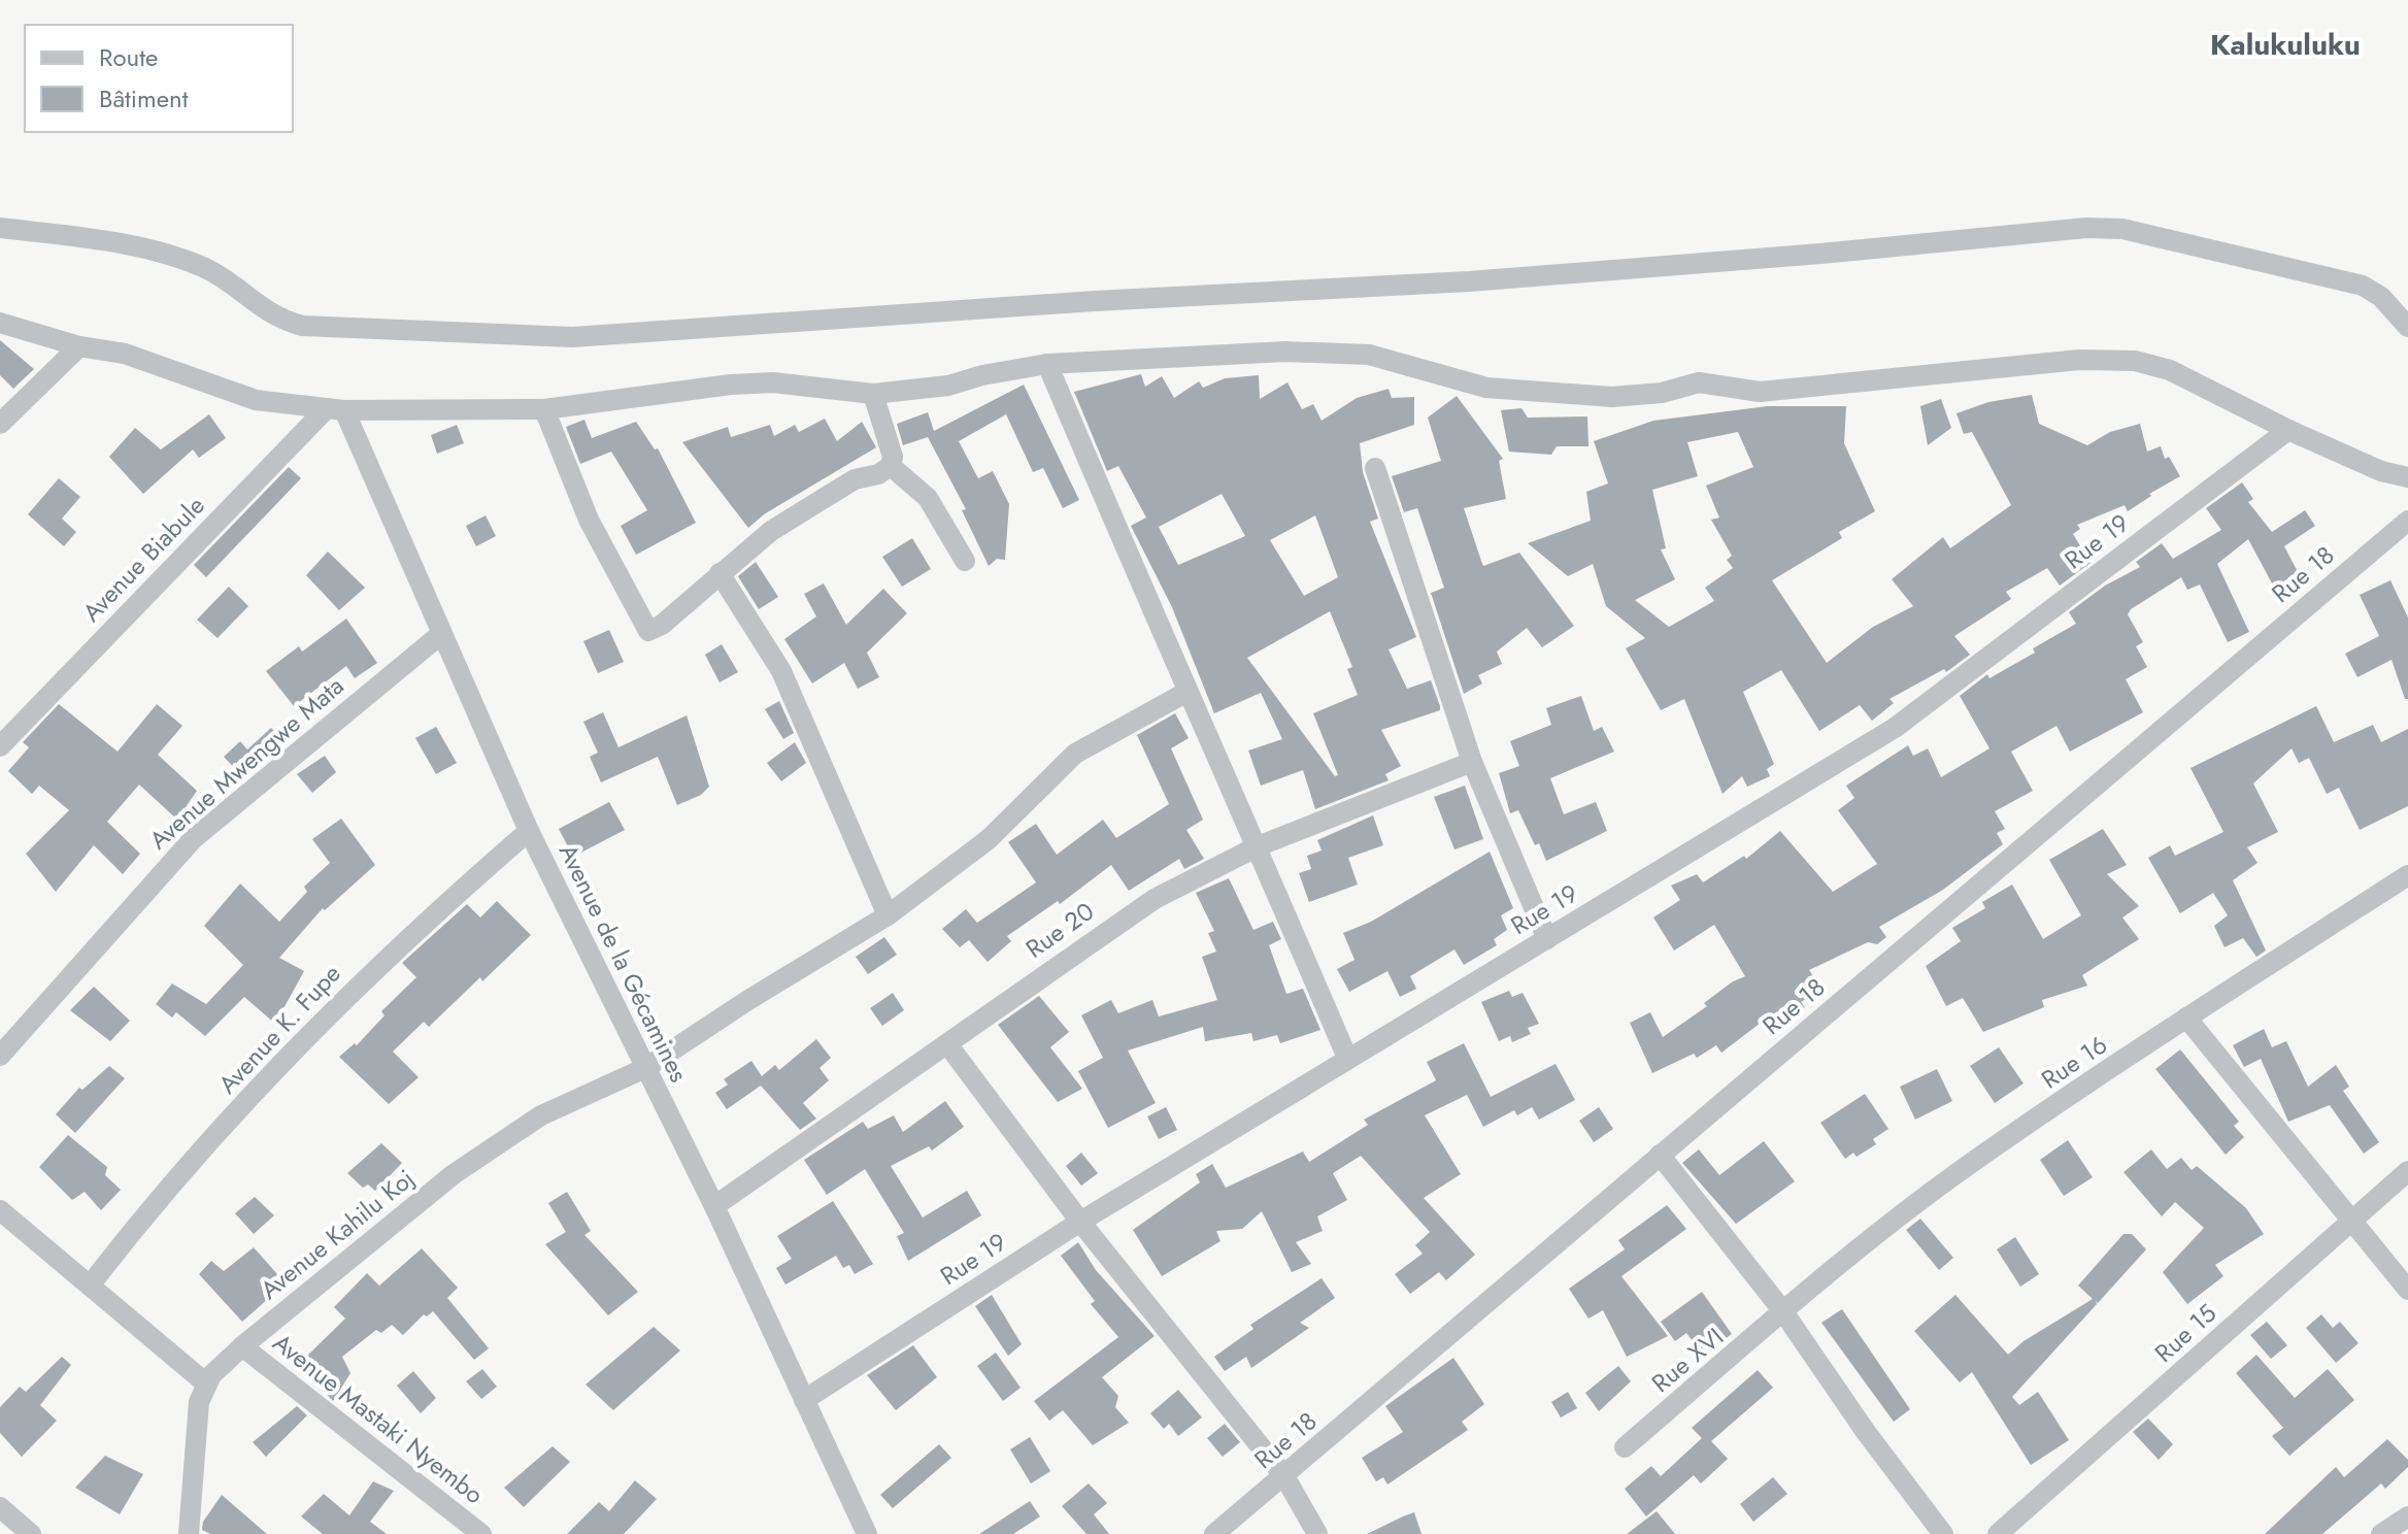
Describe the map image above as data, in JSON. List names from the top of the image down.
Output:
{
  "streets": {
    "street": [
      "Rue 19",
      "Avenue Biabule",
      "Rue 18",
      "Avenue Mwengwe Mata",
      "Rue 20",
      "Avenue de la Gécamines",
      "Avenue K. Fupe",
      "Rue 16",
      "Avenue Kahilu Koj",
      "Rue 15",
      "Rue XVI",
      "Avenue Mastaki Nyembo"
    ]
  },
  "crossings": [
    ["Rue 19", "Avenue de la Gécamines"],
    ["Avenue Biabule", "Avenue de la Gécamines"],
    ["Avenue Mwengwe Mata", "Avenue de la Gécamines"],
    ["Rue 20", "Avenue de la Gécamines"],
    ["Avenue de la Gécamines", "Avenue K. Fupe"],
    ["Avenue de la Gécamines", "Avenue Kahilu Koj"],
    ["Rue 16", "Rue XVI"],
    ["Avenue Kahilu Koj", "Avenue Mastaki Nyembo"]
  ],
  "districts": ["Kalukuluku"],
  "legend": ["Route", "Bâtiment"]
}
